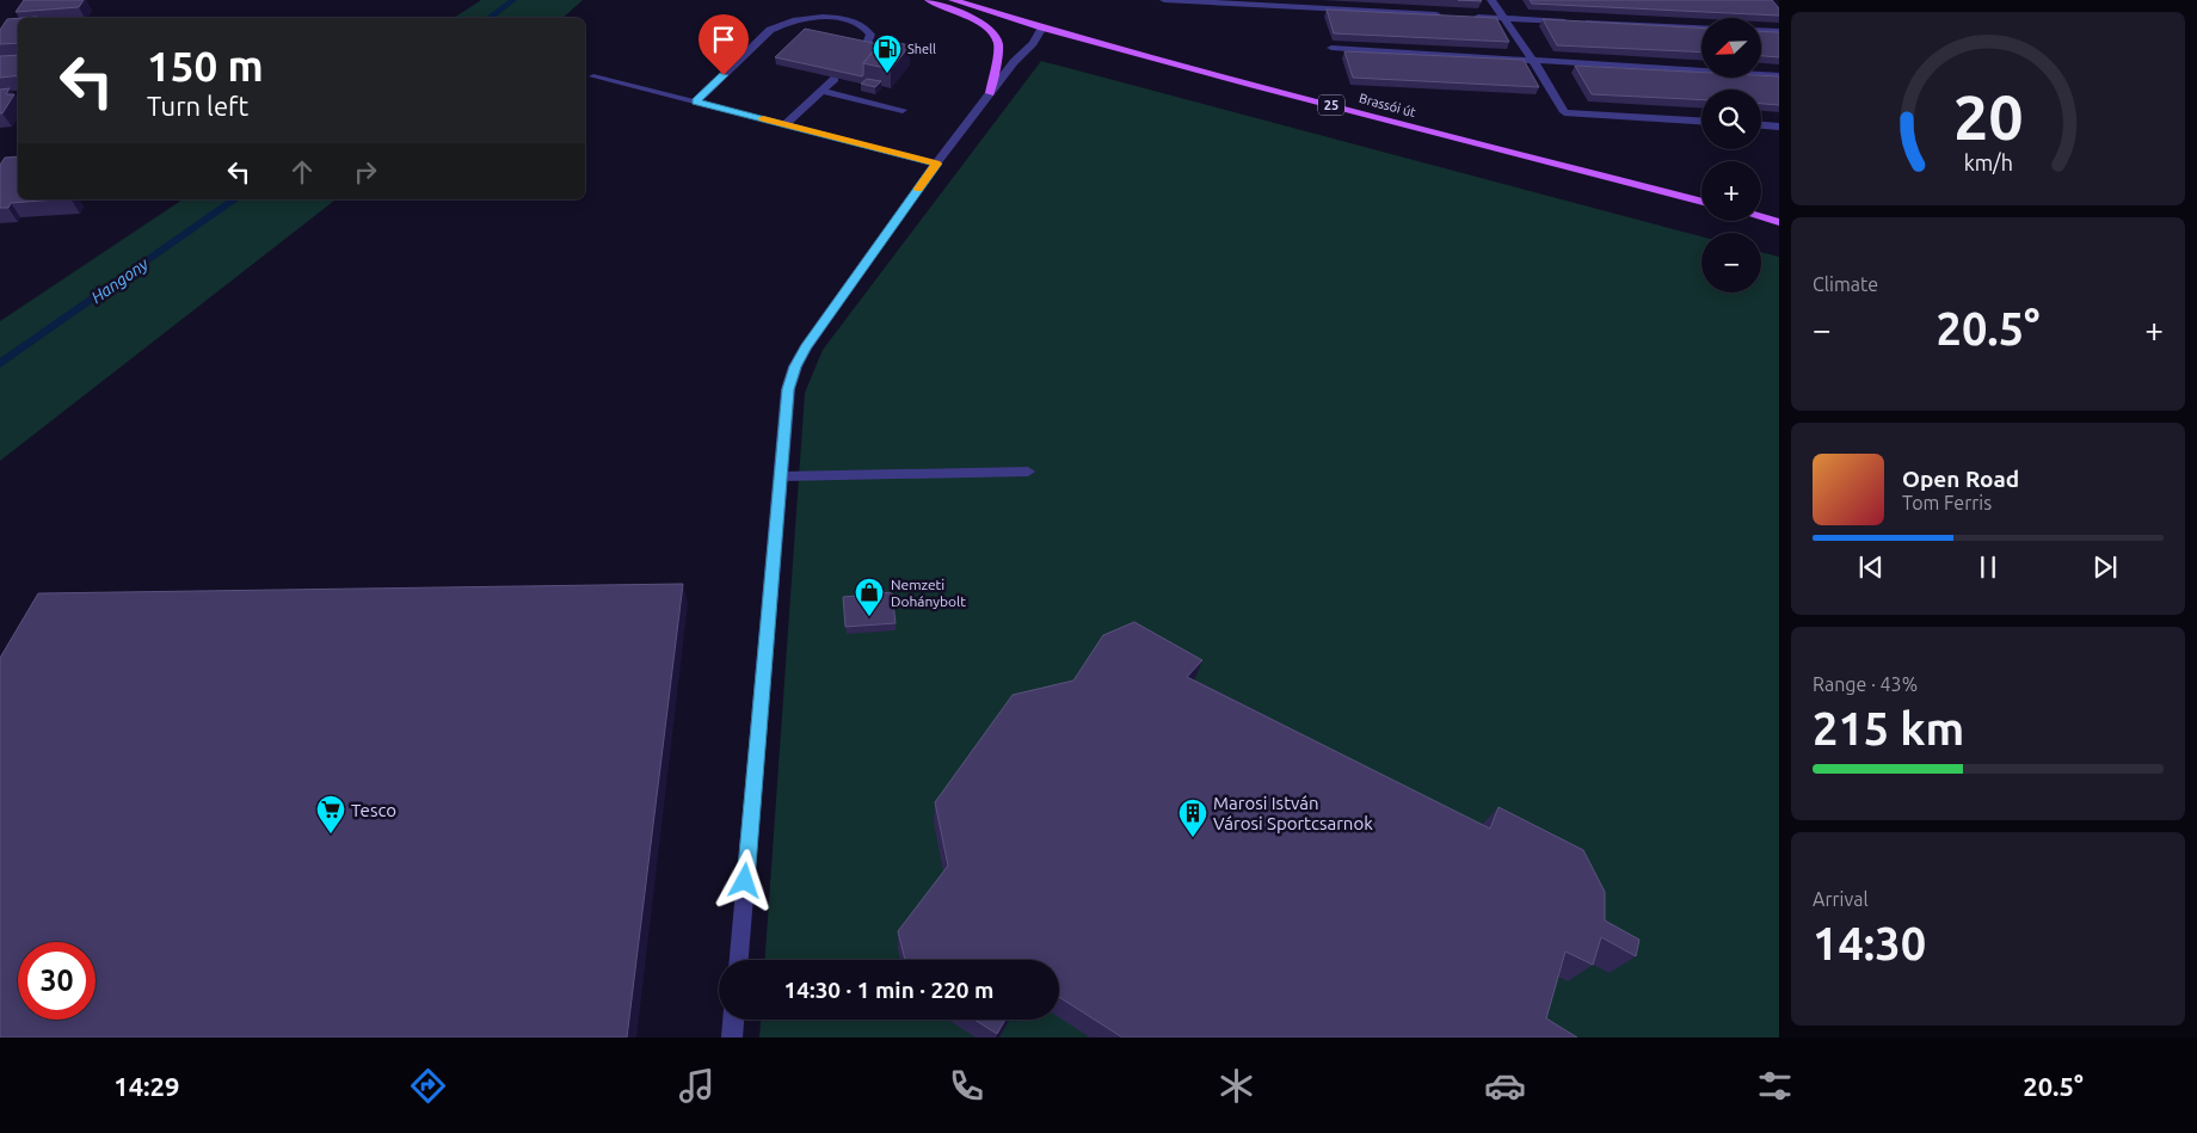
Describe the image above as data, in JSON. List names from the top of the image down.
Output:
{
  "streets": {
    "main road": ["25", "Brassói út"]
  },
  "water": ["Hangony"],
  "places": {
    "fuel station": ["Shell"],
    "shop": ["Nemzeti Dohánybolt"],
    "supermarket": ["Tesco"],
    "building": ["Marosi István Városi Sportcsarnok"]
  },
  "north": "bottom left",
  "page": {
    "map_buttons": ["+", "−"],
    "turn": ["150 m", "Turn left"],
    "tile": [
      "Climate",
      ["Range · 43%", "215 km"],
      ["Arrival", "14:30"]
    ],
    "heat": ["−", "20.5°", "+"],
    "song": ["Open Road", "Tom Ferris"],
    "limit": "30",
    "trip": "14:30 · 1 min · 220 m",
    "tabs": ["14:29", "20.5°"],
    "gauge": ["20", "km/h"]
  }
}
